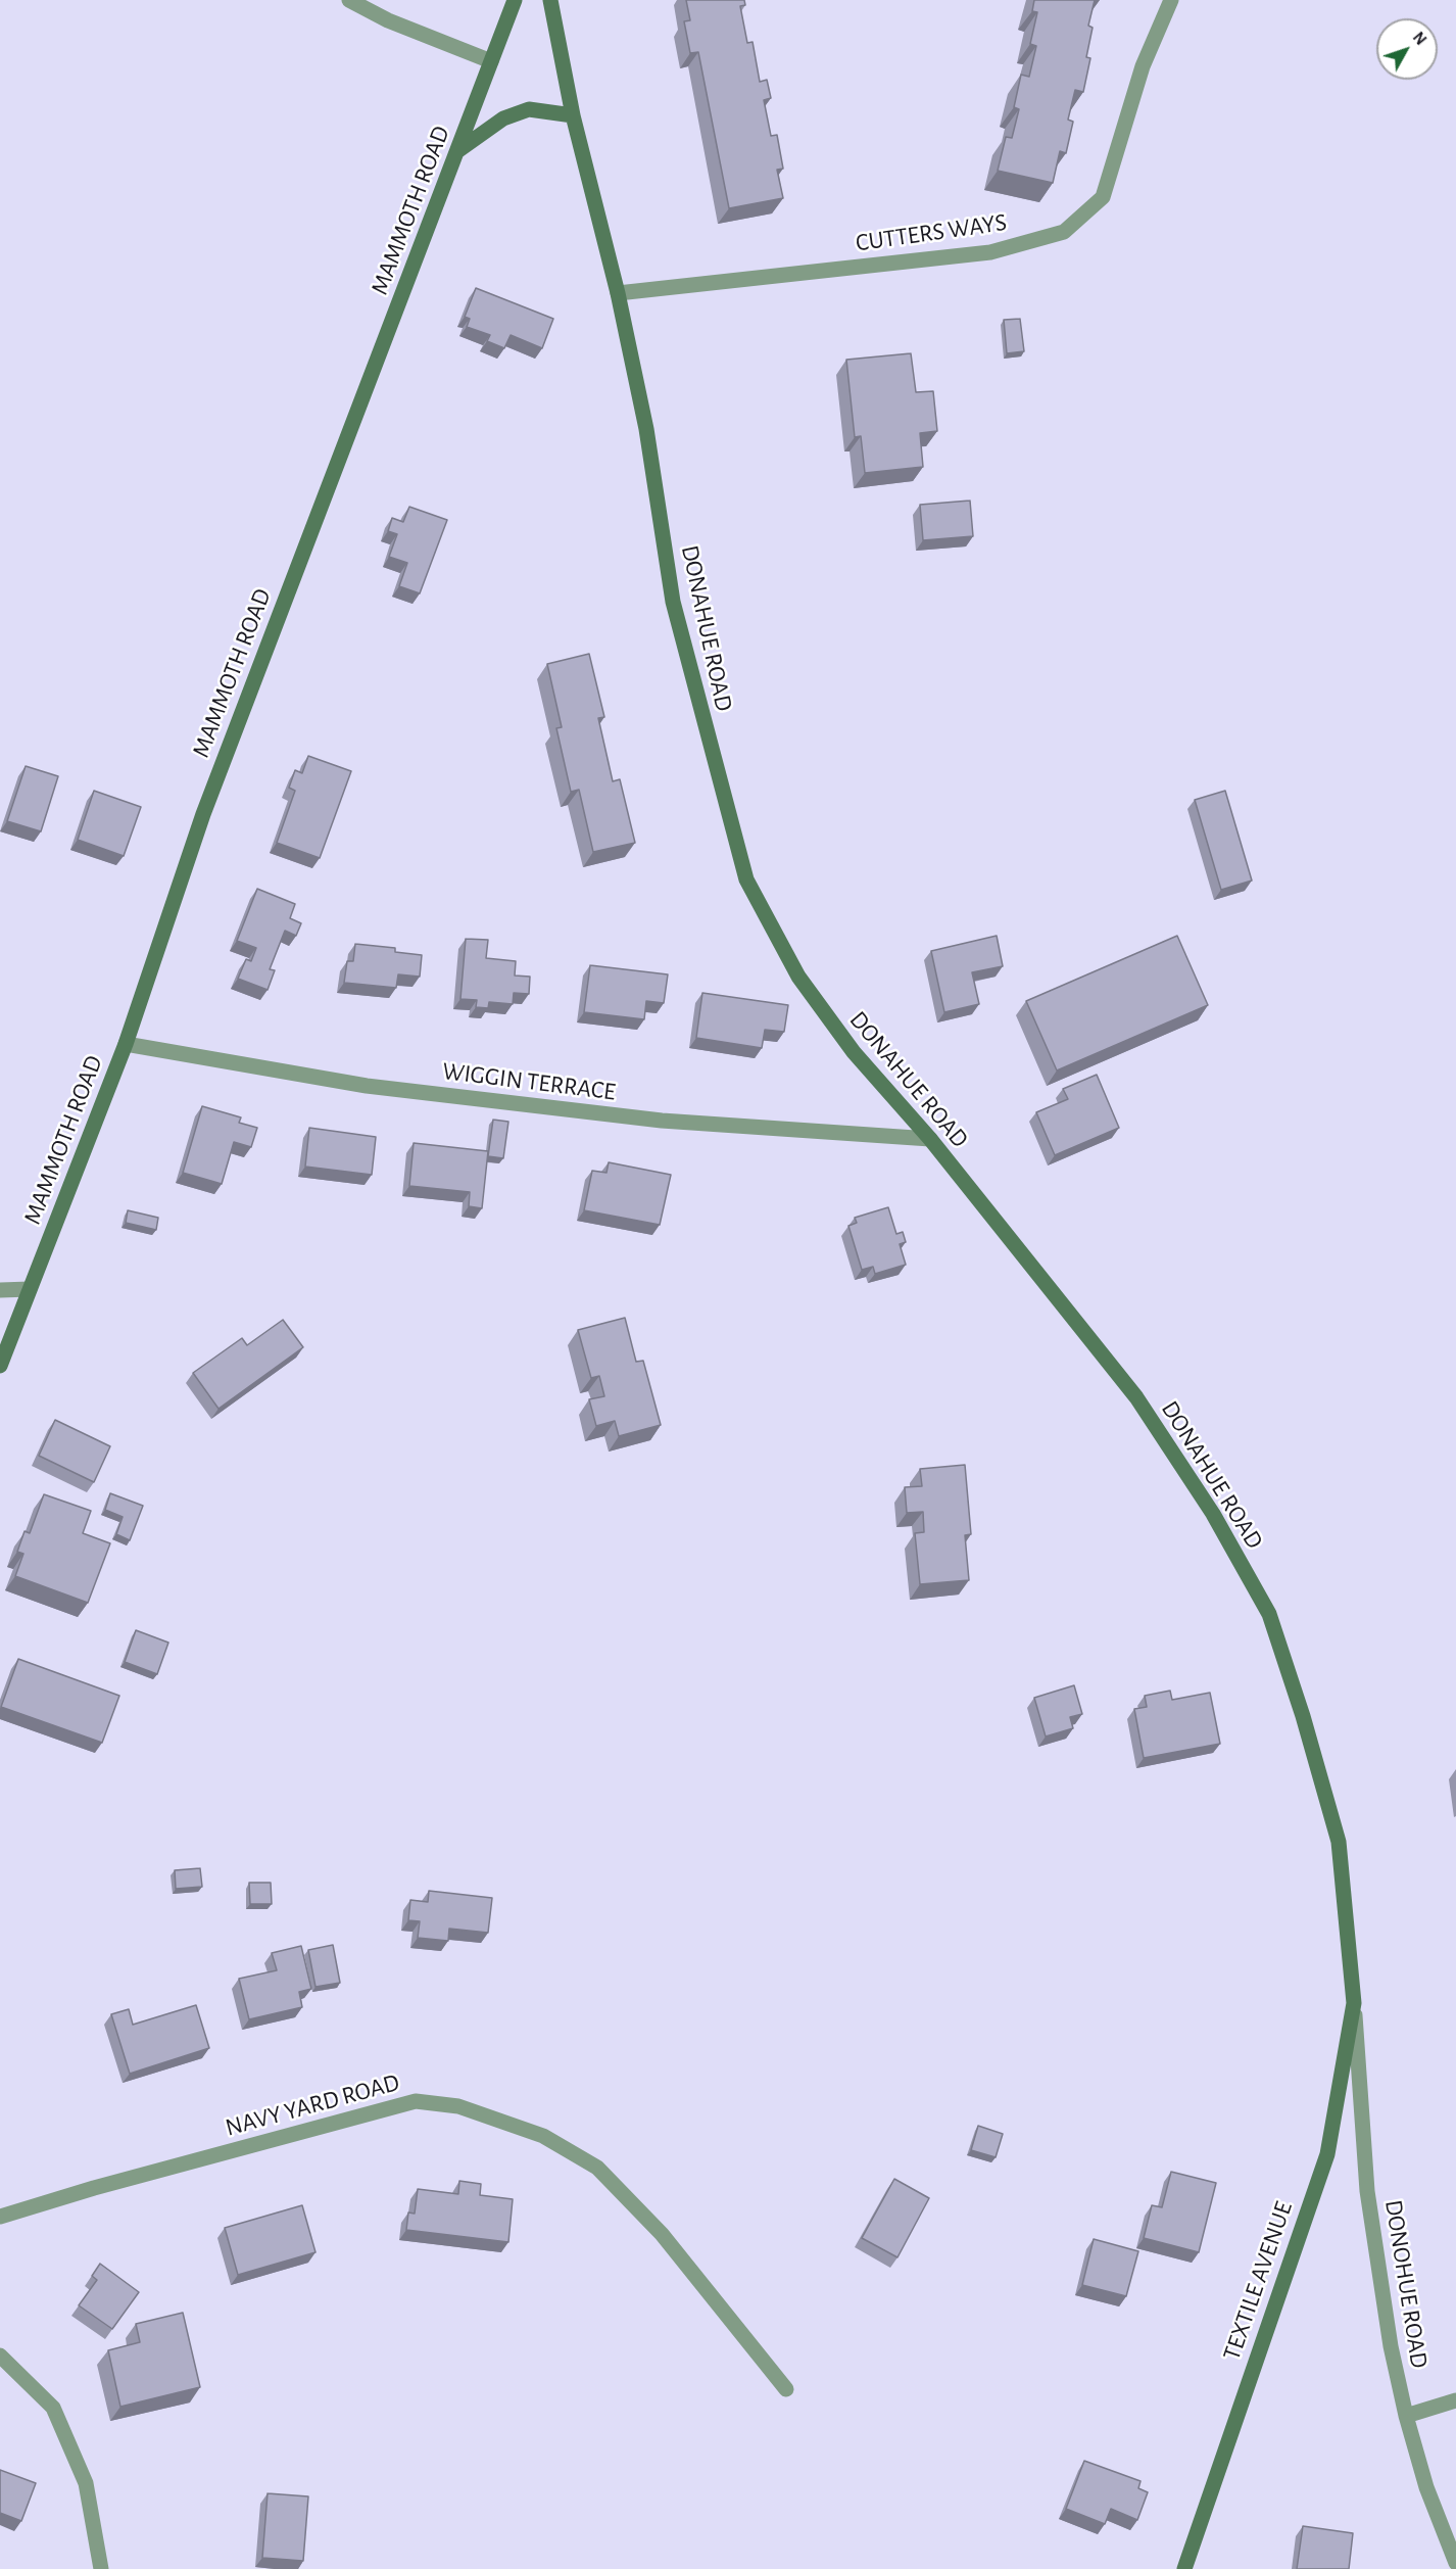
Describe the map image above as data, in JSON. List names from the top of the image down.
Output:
{
  "streets": {
    "main road": ["MAMMOTH ROAD", "DONAHUE ROAD", "TEXTILE AVENUE"],
    "street": [
      "CUTTERS WAYS",
      "WIGGIN TERRACE",
      "NAVY YARD ROAD",
      "DONOHUE ROAD"
    ]
  },
  "crossings": [
    ["MAMMOTH ROAD", "WIGGIN TERRACE"],
    ["CUTTERS WAYS", "DONAHUE ROAD"],
    ["DONAHUE ROAD", "WIGGIN TERRACE"],
    ["DONAHUE ROAD", "TEXTILE AVENUE"],
    ["DONAHUE ROAD", "DONOHUE ROAD"],
    ["TEXTILE AVENUE", "DONOHUE ROAD"]
  ],
  "north": "top right"
}
